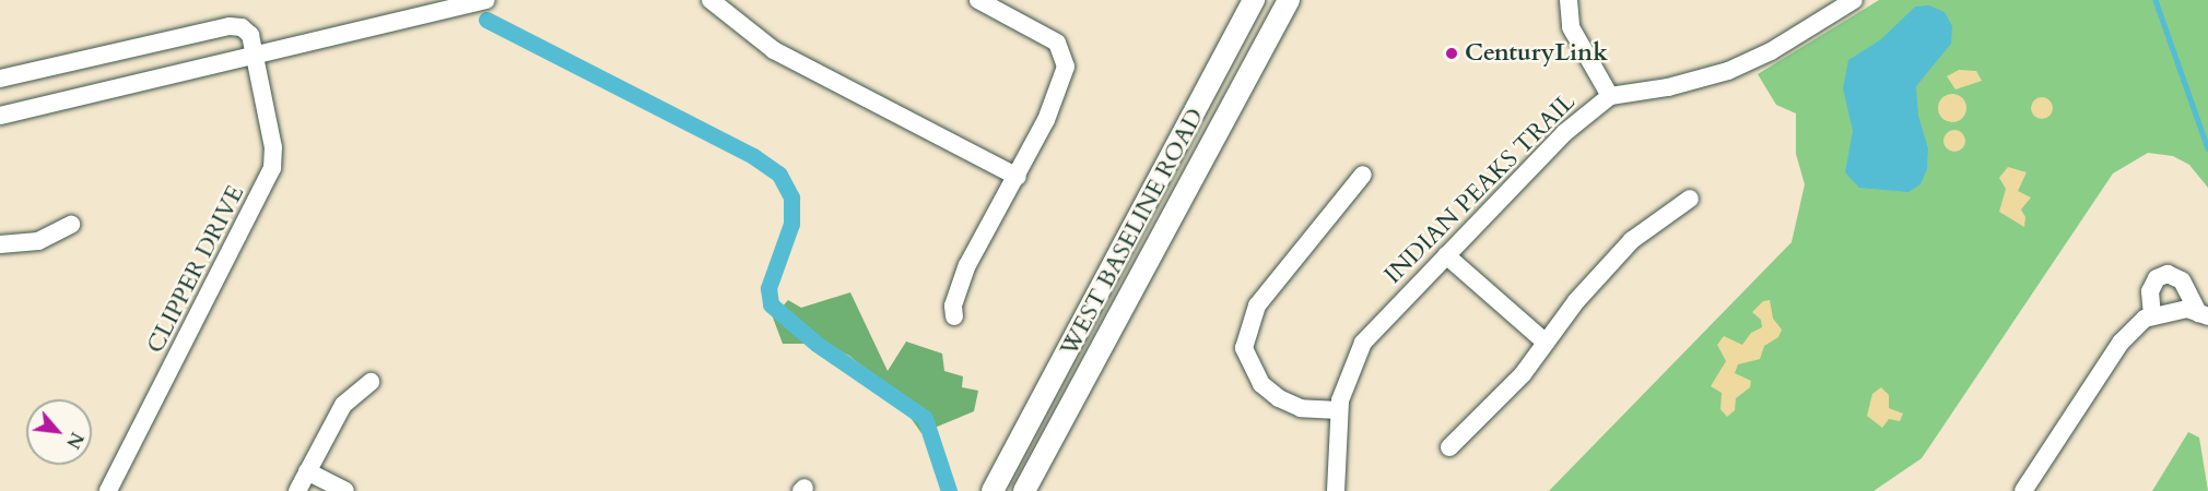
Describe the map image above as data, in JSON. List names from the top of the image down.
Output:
{
  "streets": {
    "main road": ["WEST BASELINE ROAD"],
    "street": ["INDIAN PEAKS TRAIL", "CLIPPER DRIVE"]
  },
  "places": ["CenturyLink"],
  "north": "bottom right"
}
